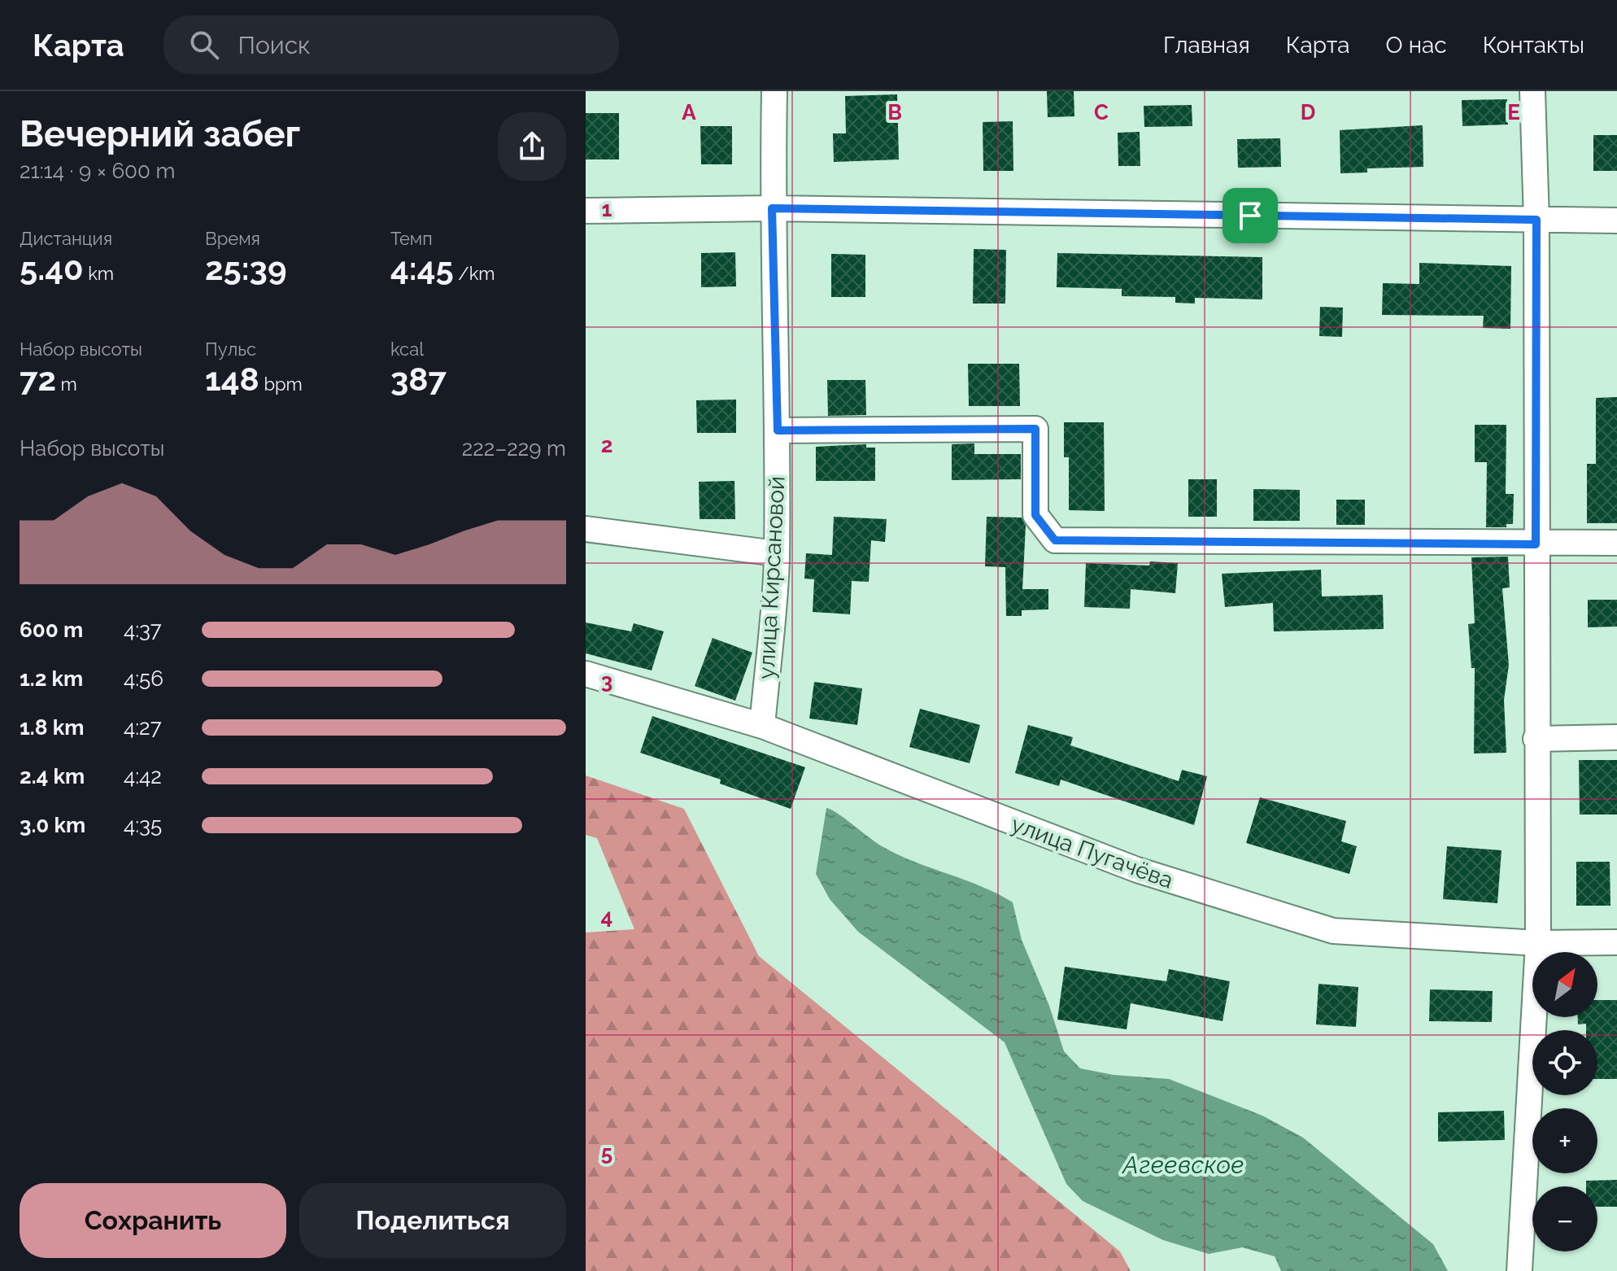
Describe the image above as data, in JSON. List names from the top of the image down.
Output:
{
  "streets": {
    "street": ["улица Кирсановой", "улица Пугачёва"]
  },
  "crossings": [
    ["улица Кирсановой", "улица Пугачёва"]
  ],
  "water": ["Агеевское"],
  "north": "top right",
  "page": {
    "header": "Карта",
    "search": "Поиск",
    "nav": [
      "Главная",
      "Карта",
      "О нас",
      "Контакты"
    ],
    "heading": ["Вечерний забег", "21:14 · 9 × 600 m"],
    "stats": [
      ["Дистанция", "5.40 km"],
      ["Время", "25:39"],
      ["Темп", "4:45 /km"],
      ["Набор высоты", "72 m"],
      ["Пульс", "148 bpm"],
      ["kcal", "387"]
    ],
    "chart": ["Набор высоты", "222–229 m"],
    "list": [
      {
        "name": "600 m",
        "note": "4:37"
      },
      {
        "name": "1.2 km",
        "note": "4:56"
      },
      {
        "name": "1.8 km",
        "note": "4:27"
      },
      {
        "name": "2.4 km",
        "note": "4:42"
      },
      {
        "name": "3.0 km",
        "note": "4:35"
      }
    ],
    "map_buttons": ["+", "−"],
    "buttons": ["Сохранить", "Поделиться"]
  },
  "grid": {
    "columns": [
      "A",
      "B",
      "C",
      "D",
      "E"
    ],
    "rows": [
      "1",
      "2",
      "3",
      "4",
      "5"
    ]
  }
}
